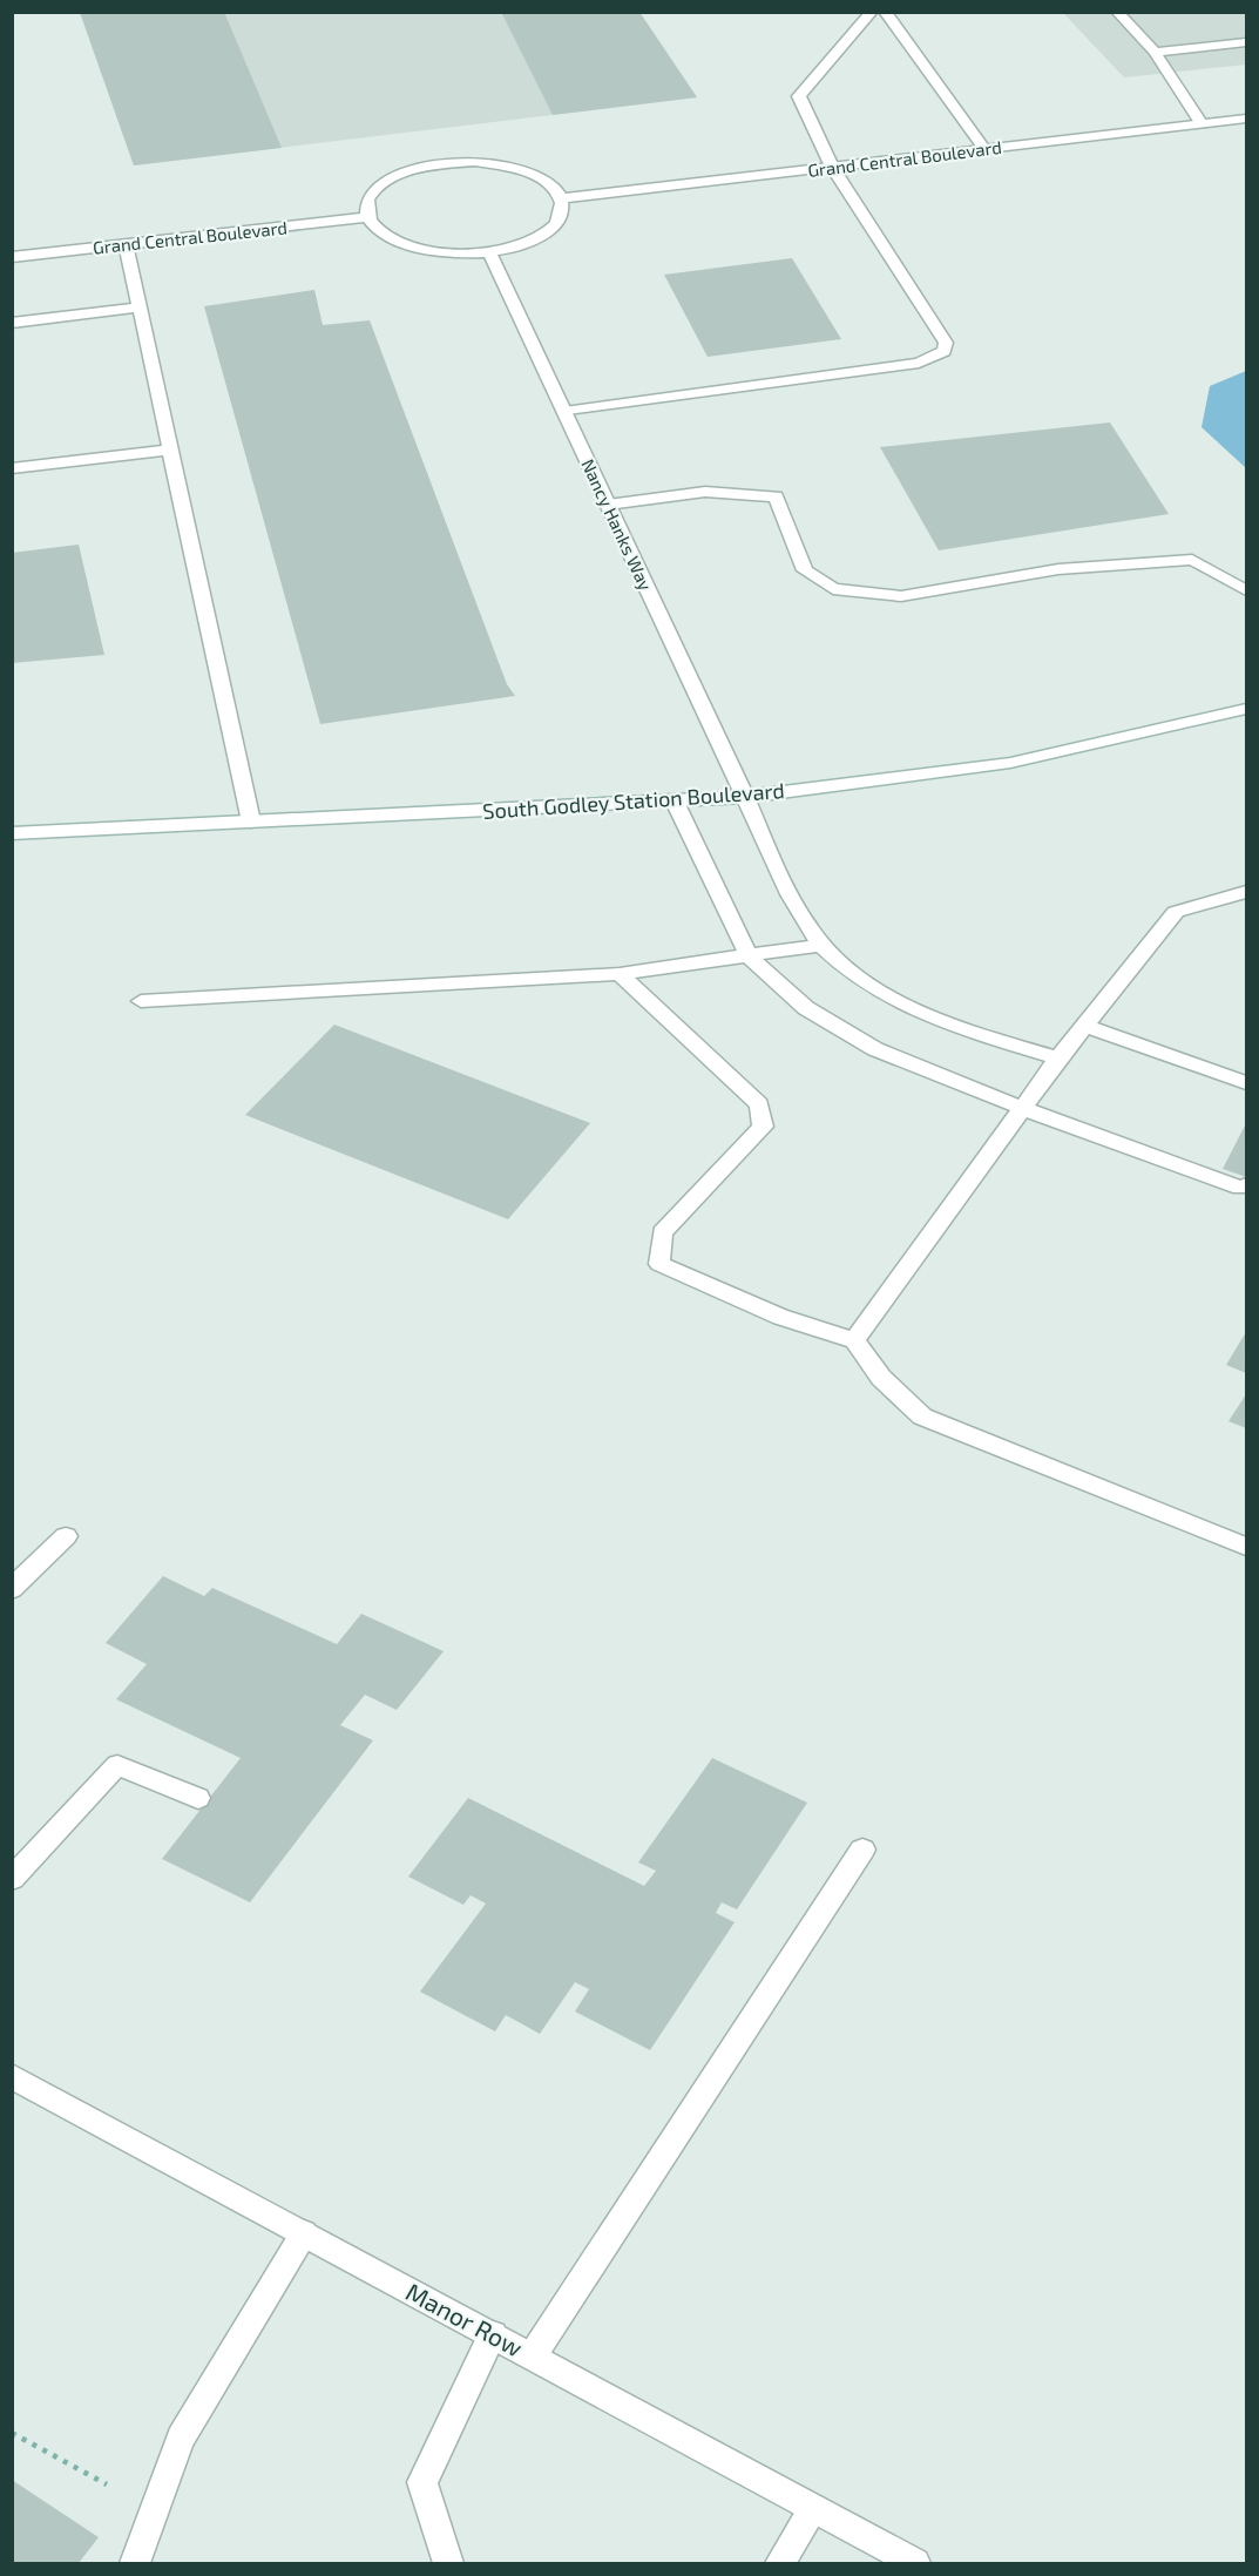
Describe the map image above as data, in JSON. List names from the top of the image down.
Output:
{
  "streets": {
    "street": [
      "Grand Central Boulevard",
      "Nancy Hanks Way",
      "South Godley Station Boulevard",
      "Manor Row"
    ]
  },
  "crossings": [
    ["Nancy Hanks Way", "South Godley Station Boulevard"]
  ]
}
